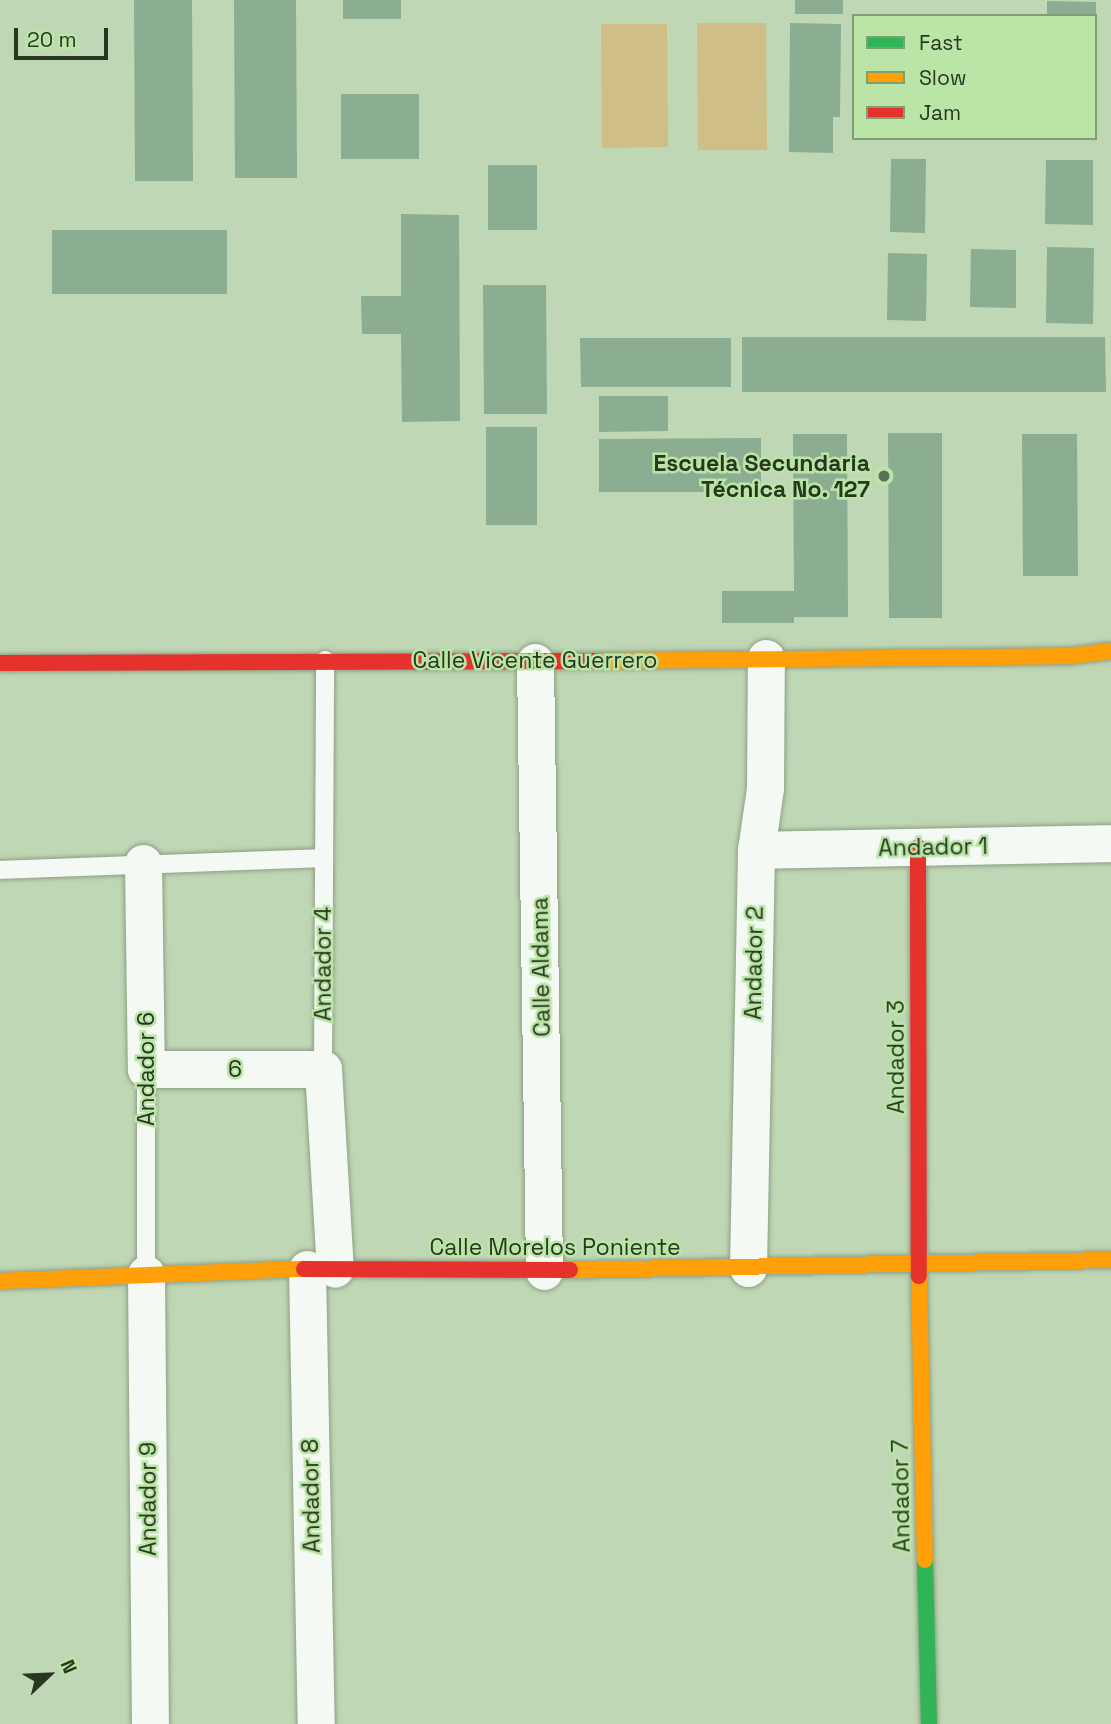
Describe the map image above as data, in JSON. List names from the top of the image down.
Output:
{
  "streets": {
    "street": [
      "Calle Vicente Guerrero",
      "Andador 1",
      "Andador 2",
      "Andador 4",
      "Calle Aldama",
      "Andador 3",
      "Andador 6",
      "6",
      "Calle Morelos Poniente",
      "Andador 8",
      "Andador 7",
      "Andador 9"
    ]
  },
  "crossings": [
    ["Calle Vicente Guerrero", "Andador 2"],
    ["Calle Vicente Guerrero", "Andador 4"],
    ["Calle Vicente Guerrero", "Calle Aldama"],
    ["Andador 1", "Andador 2"],
    ["Andador 1", "Andador 3"],
    ["Andador 2", "Calle Morelos Poniente"],
    ["Andador 4", "6"],
    ["Andador 4", "Calle Morelos Poniente"],
    ["Andador 4", "Andador 8"],
    ["Calle Aldama", "Calle Morelos Poniente"],
    ["Andador 3", "Calle Morelos Poniente"],
    ["Andador 3", "Andador 7"],
    ["Andador 6", "6"],
    ["Andador 6", "Calle Morelos Poniente"],
    ["Andador 6", "Andador 9"],
    ["Calle Morelos Poniente", "Andador 8"],
    ["Calle Morelos Poniente", "Andador 7"],
    ["Calle Morelos Poniente", "Andador 9"]
  ],
  "places": ["Escuela Secundaria Técnica No. 127"],
  "legend": ["Fast", "Slow", "Jam"],
  "scale_bar": "20 m",
  "north": "top right"
}
